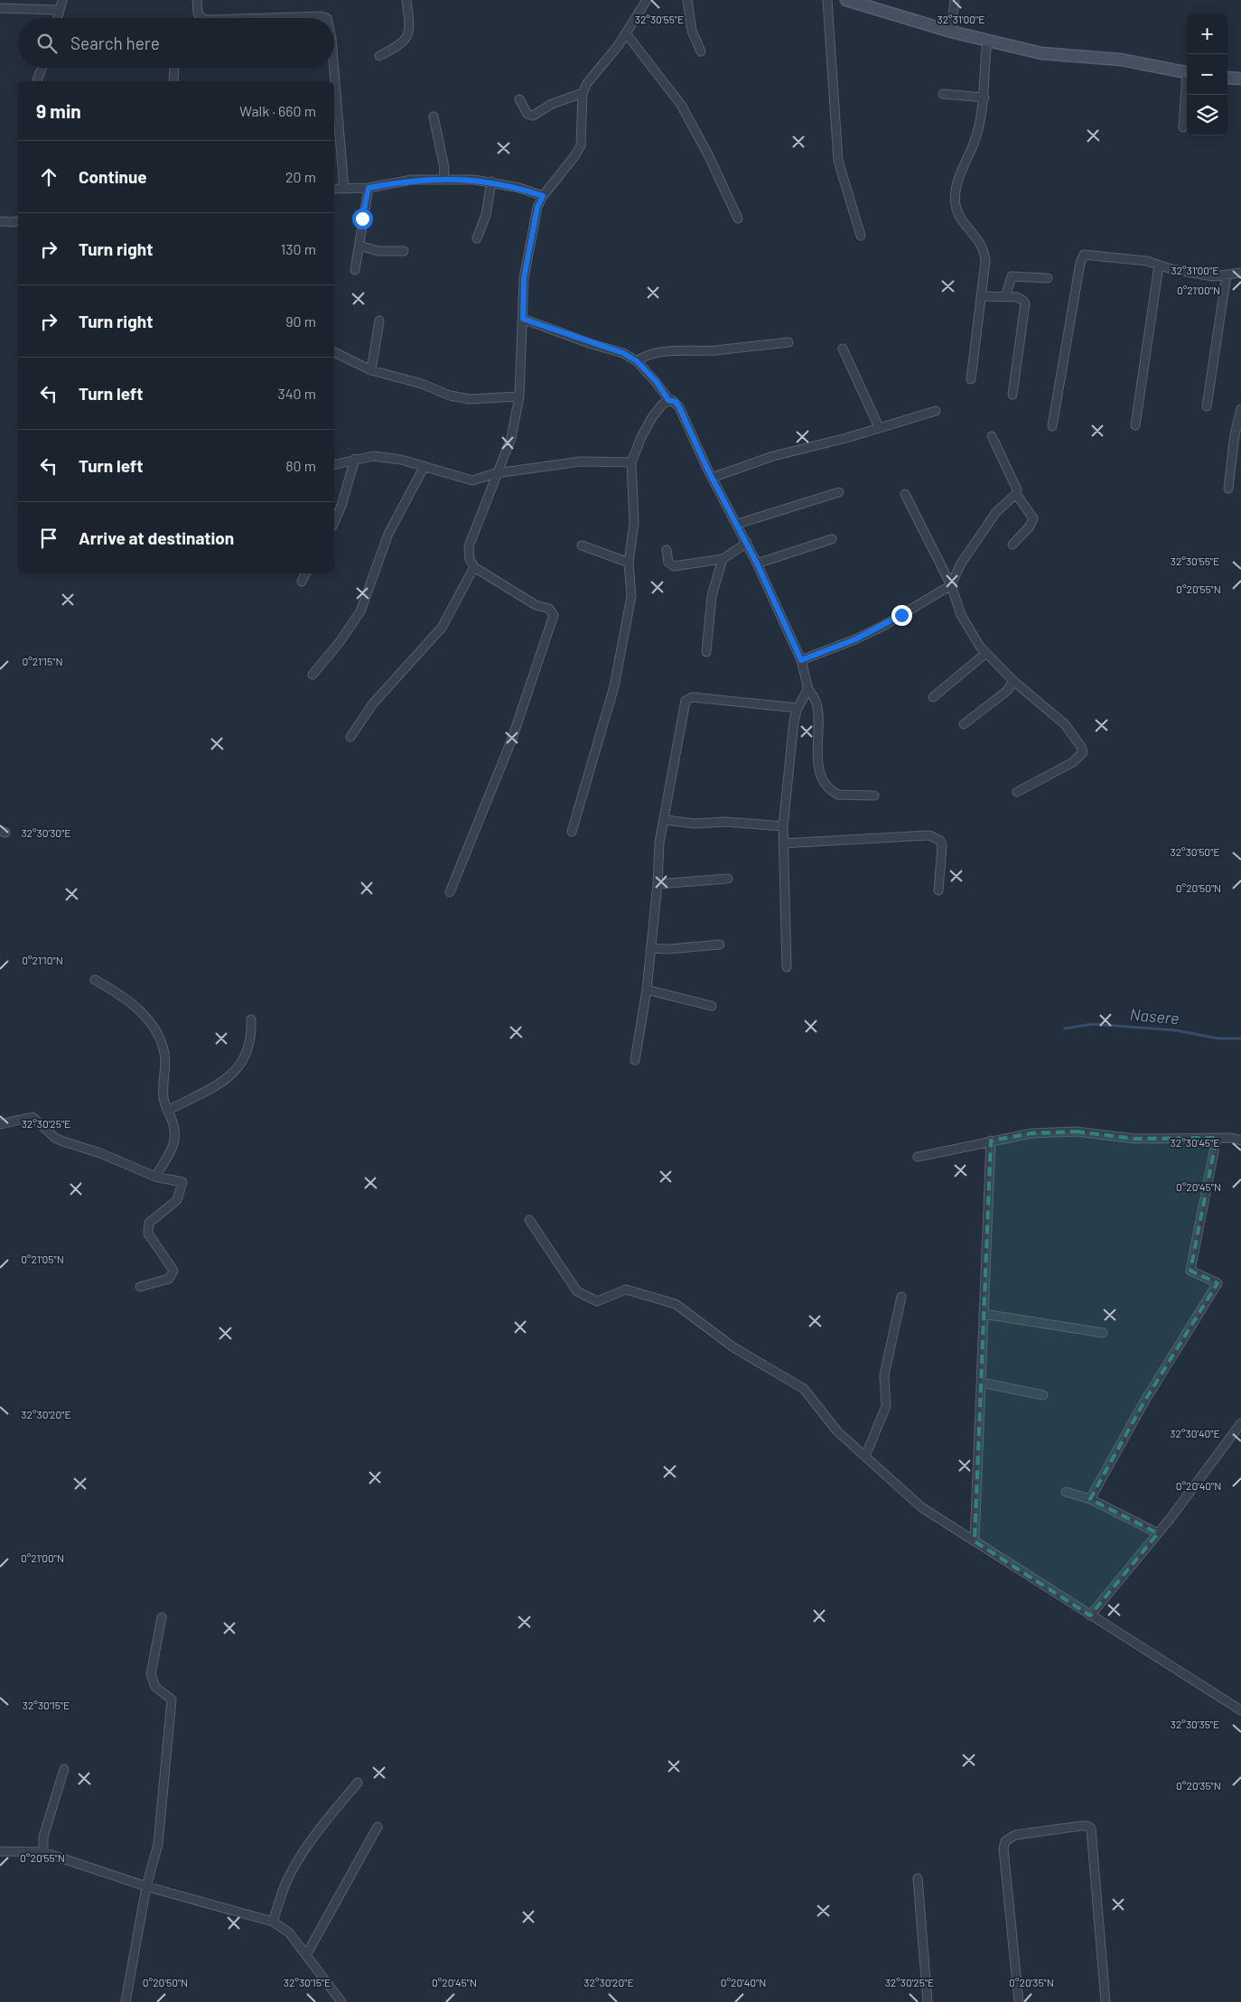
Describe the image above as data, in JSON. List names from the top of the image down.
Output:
{
  "water": ["Nasere"],
  "page": {
    "map_buttons": ["+", "−"],
    "search": "Search here",
    "heading": ["9 min", "Walk · 660 m"],
    "list": [
      ["Continue", "20 m"],
      ["Turn right", "130 m"],
      ["Turn right", "90 m"],
      ["Turn left", "340 m"],
      ["Turn left", "80 m"],
      "Arrive at destination"
    ]
  },
  "coordinates": [
    "32°30'55\"E",
    "32°31'00\"E",
    "0°21'00\"N",
    "0°20'55\"N",
    "0°21'15\"N",
    "32°30'30\"E",
    "32°30'50\"E",
    "0°20'50\"N",
    "0°21'10\"N",
    "32°30'25\"E",
    "32°30'45\"E",
    "0°20'45\"N",
    "0°21'05\"N",
    "32°30'20\"E",
    "32°30'40\"E",
    "0°20'40\"N",
    "32°30'15\"E",
    "32°30'35\"E",
    "0°20'35\"N"
  ]
}
